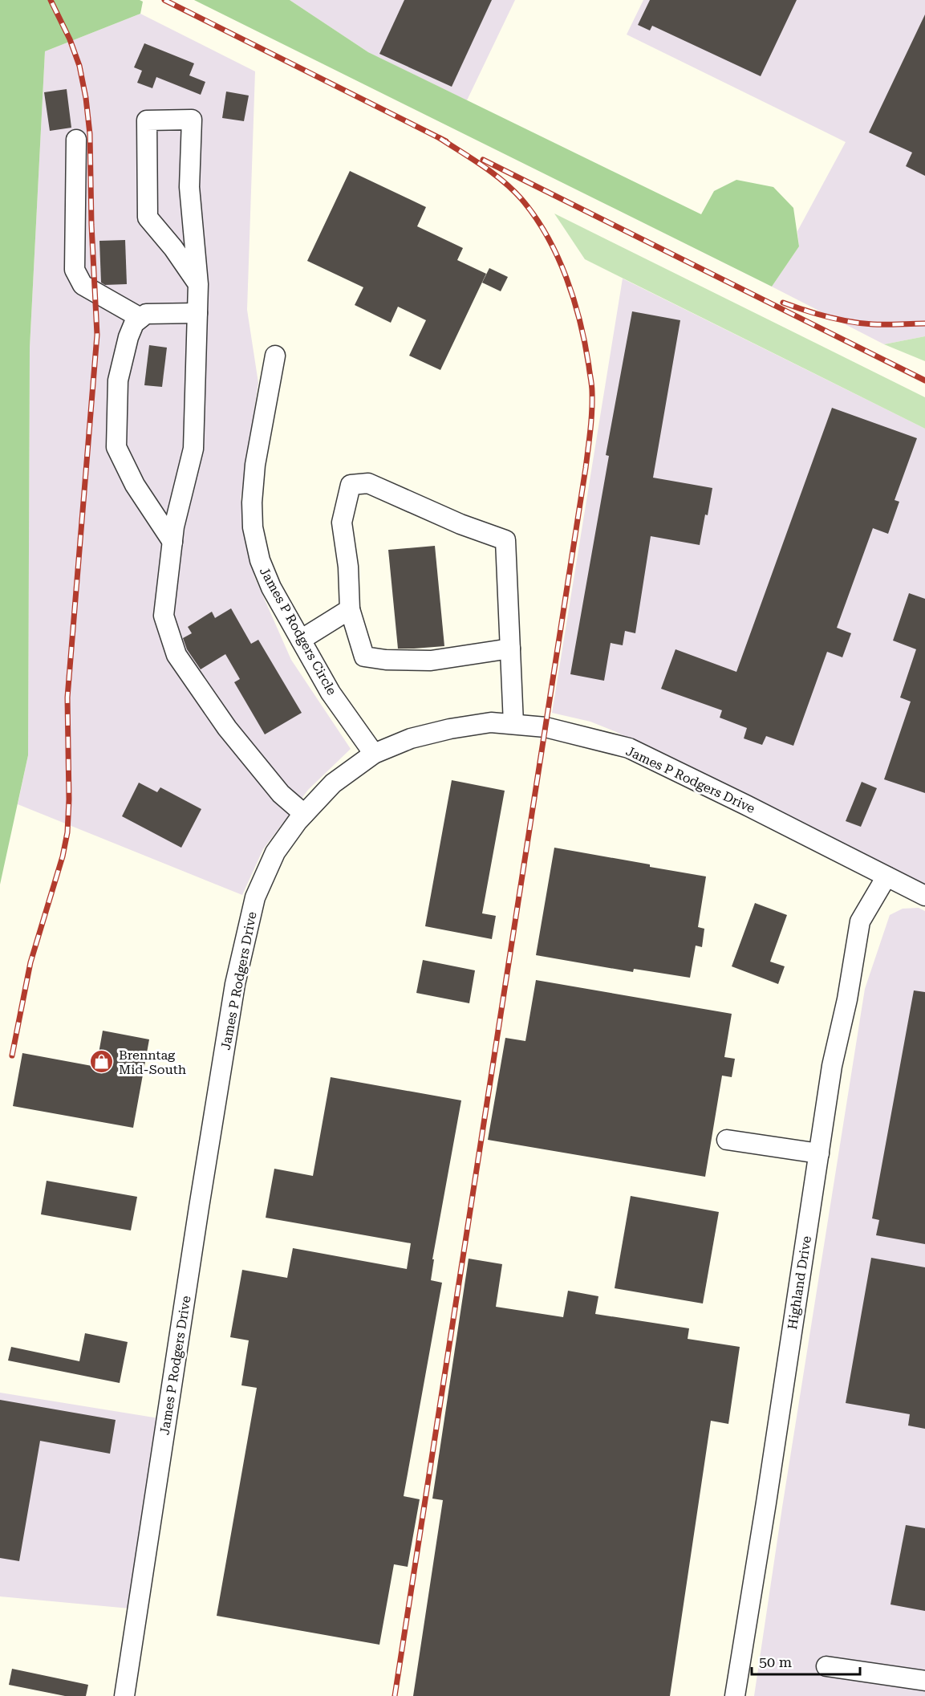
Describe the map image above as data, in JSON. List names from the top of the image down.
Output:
{
  "streets": {
    "street": ["James P Rodgers Circle", "James P Rodgers Drive", "Highland Drive"]
  },
  "crossings": [
    ["James P Rodgers Circle", "James P Rodgers Drive"],
    ["James P Rodgers Drive", "Highland Drive"]
  ],
  "places": {
    "shop": ["Brenntag Mid-South"]
  },
  "scale_bar": "50 m"
}
